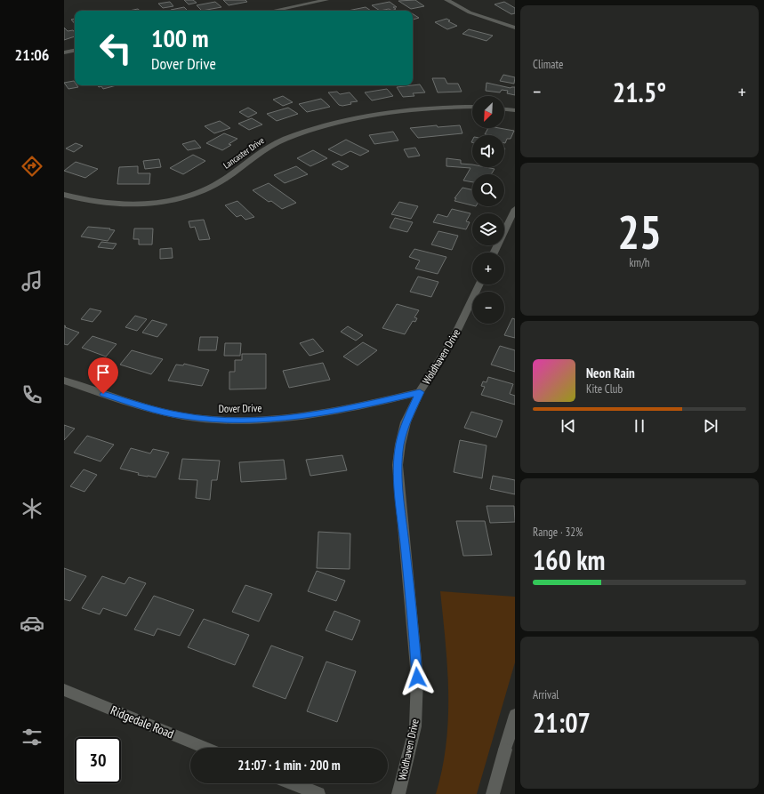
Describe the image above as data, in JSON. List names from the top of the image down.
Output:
{
  "streets": {
    "street": [
      "Lancaster Drive",
      "Woldhaven Drive",
      "Dover Drive",
      "Ridgedale Road"
    ]
  },
  "crossings": [
    ["Woldhaven Drive", "Dover Drive"]
  ],
  "north": "bottom left",
  "page": {
    "tabs": "21:06",
    "tile": [
      "Climate",
      ["25", "km/h"],
      ["Range · 32%", "160 km"],
      ["Arrival", "21:07"]
    ],
    "turn": ["100 m", "Dover Drive"],
    "heat": ["−", "21.5°", "+"],
    "map_buttons": ["+", "−"],
    "song": ["Neon Rain", "Kite Club"],
    "limit": "30",
    "trip": "21:07 · 1 min · 200 m"
  }
}
